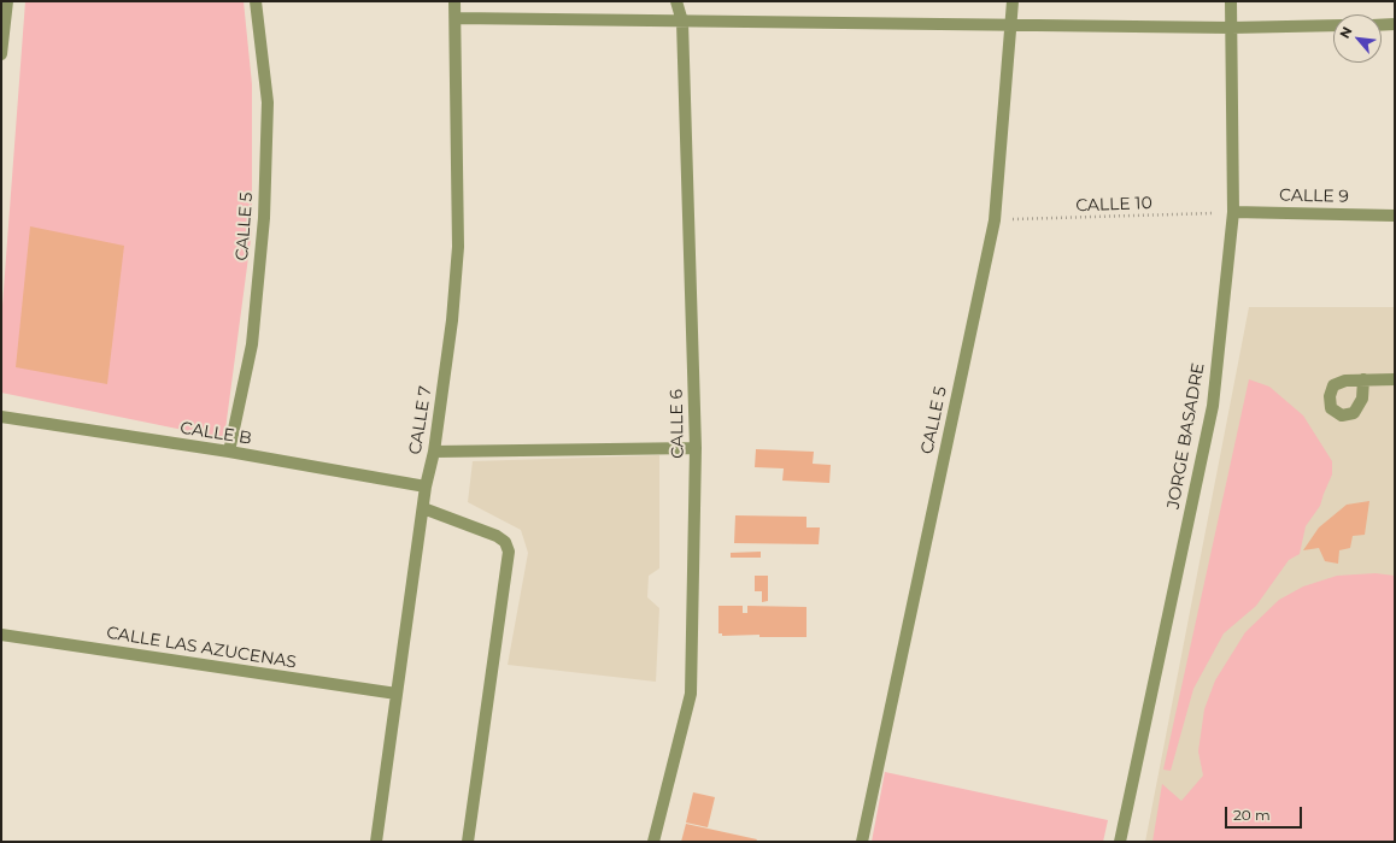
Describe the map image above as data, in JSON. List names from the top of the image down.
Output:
{
  "streets": {
    "street": [
      "CALLE 9",
      "CALLE 5",
      "CALLE 7",
      "CALLE 6",
      "CALLE B",
      "JORGE BASADRE",
      "CALLE LAS AZUCENAS"
    ],
    "path": ["CALLE 10"]
  },
  "crossings": [
    ["CALLE 9", "CALLE 10"],
    ["CALLE 9", "JORGE BASADRE"],
    ["CALLE 10", "CALLE 5"],
    ["CALLE 10", "JORGE BASADRE"],
    ["CALLE 5", "CALLE B"],
    ["CALLE 7", "CALLE B"],
    ["CALLE 7", "CALLE LAS AZUCENAS"]
  ],
  "scale_bar": "20 m",
  "north": "top left"
}
